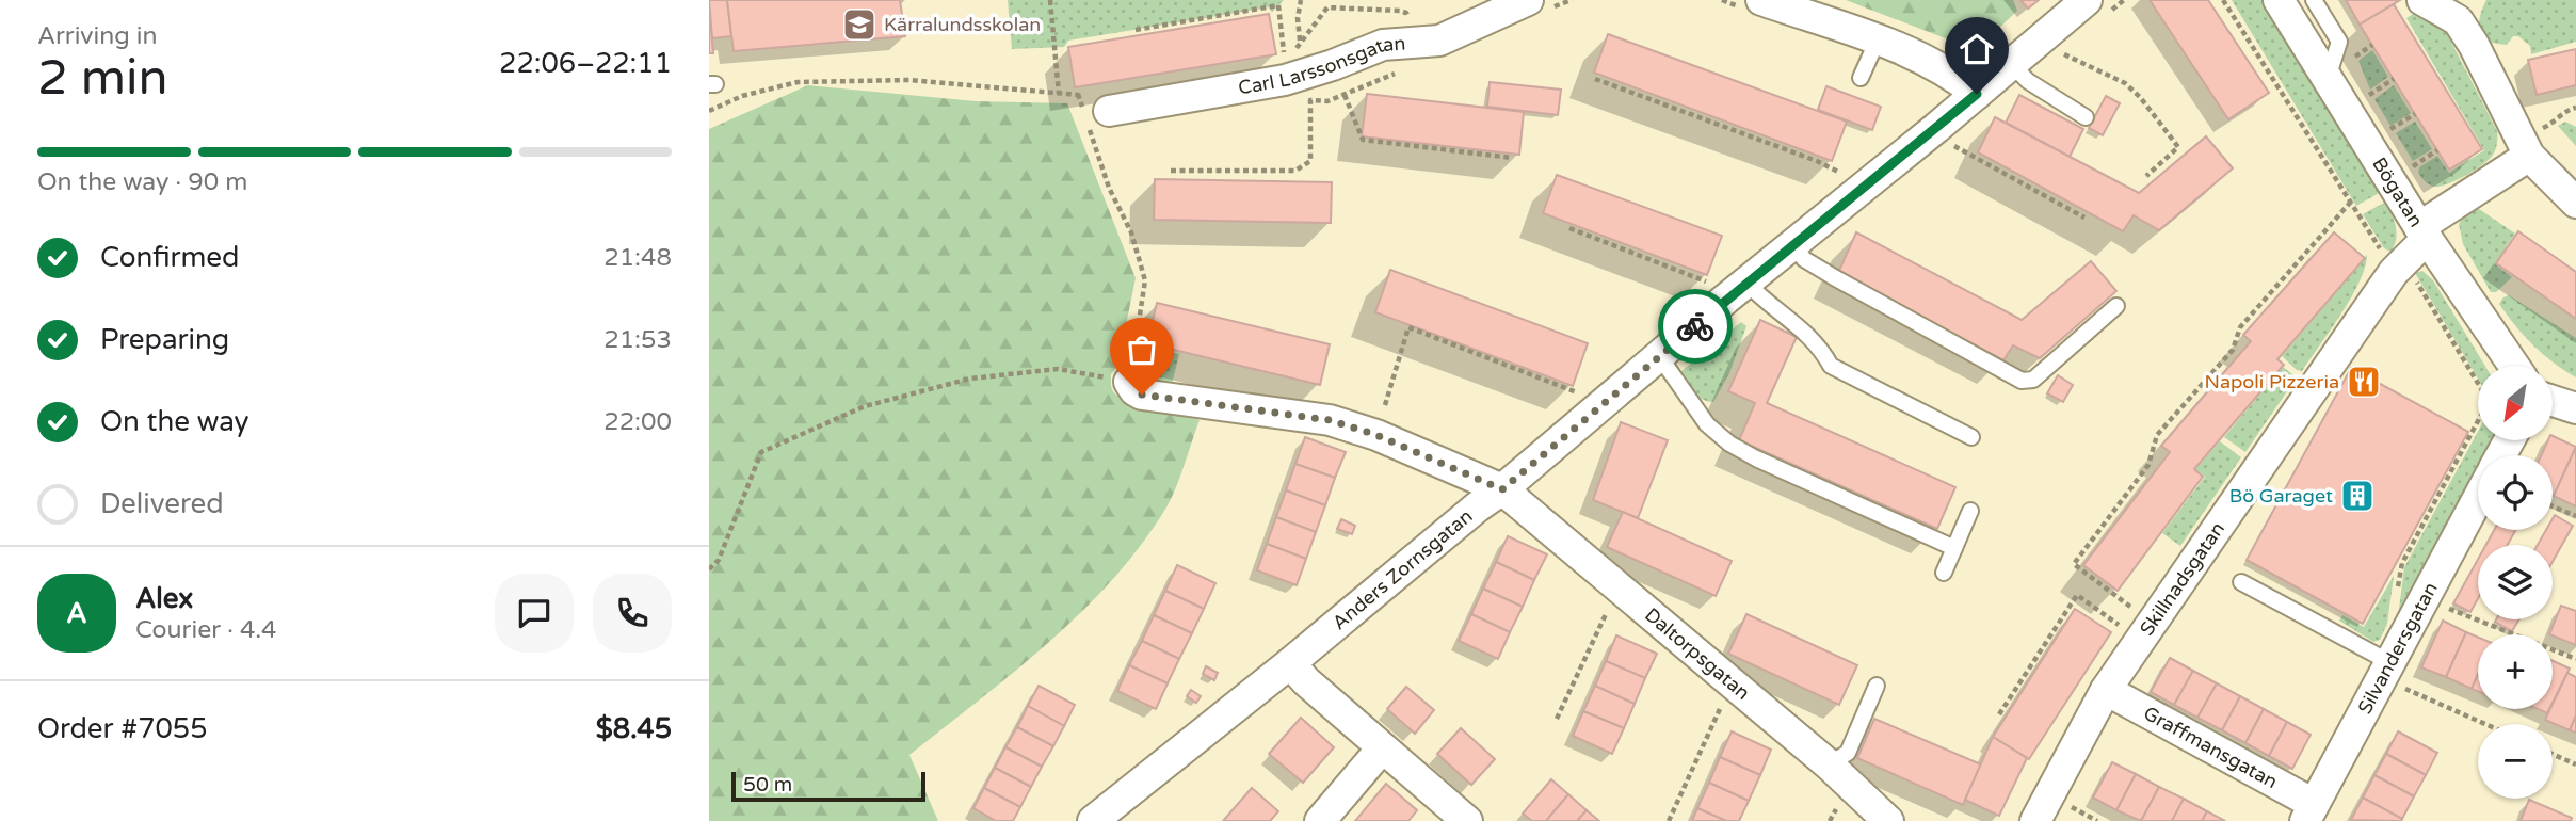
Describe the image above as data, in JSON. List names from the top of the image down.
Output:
{
  "streets": {
    "street": [
      "Carl Larssonsgatan",
      "Bögatan",
      "Anders Zornsgatan",
      "Skillnadsgatan",
      "Silvandersgatan",
      "Daltorpsgatan",
      "Graffmansgatan"
    ]
  },
  "crossings": [
    ["Bögatan", "Skillnadsgatan"],
    ["Anders Zornsgatan", "Daltorpsgatan"],
    ["Skillnadsgatan", "Graffmansgatan"],
    ["Silvandersgatan", "Graffmansgatan"]
  ],
  "places": {
    "school or university": ["Kärralundsskolan"],
    "restaurant": ["Napoli Pizzeria"],
    "building": ["Bö Garaget"]
  },
  "scale_bar": "50 m",
  "north": "bottom left",
  "page": {
    "heading": ["2 min", "Arriving in", "22:06–22:11"],
    "panel": [
      "Alex",
      "Courier · 4.4",
      "Order #7055",
      "$8.45"
    ],
    "bar": "On the way · 90 m",
    "list": [
      ["Confirmed", "21:48"],
      ["Preparing", "21:53"],
      ["On the way", "22:00"],
      "Delivered"
    ],
    "map_buttons": ["+", "−"],
    "round": "A",
    "scale": "50 m"
  }
}
